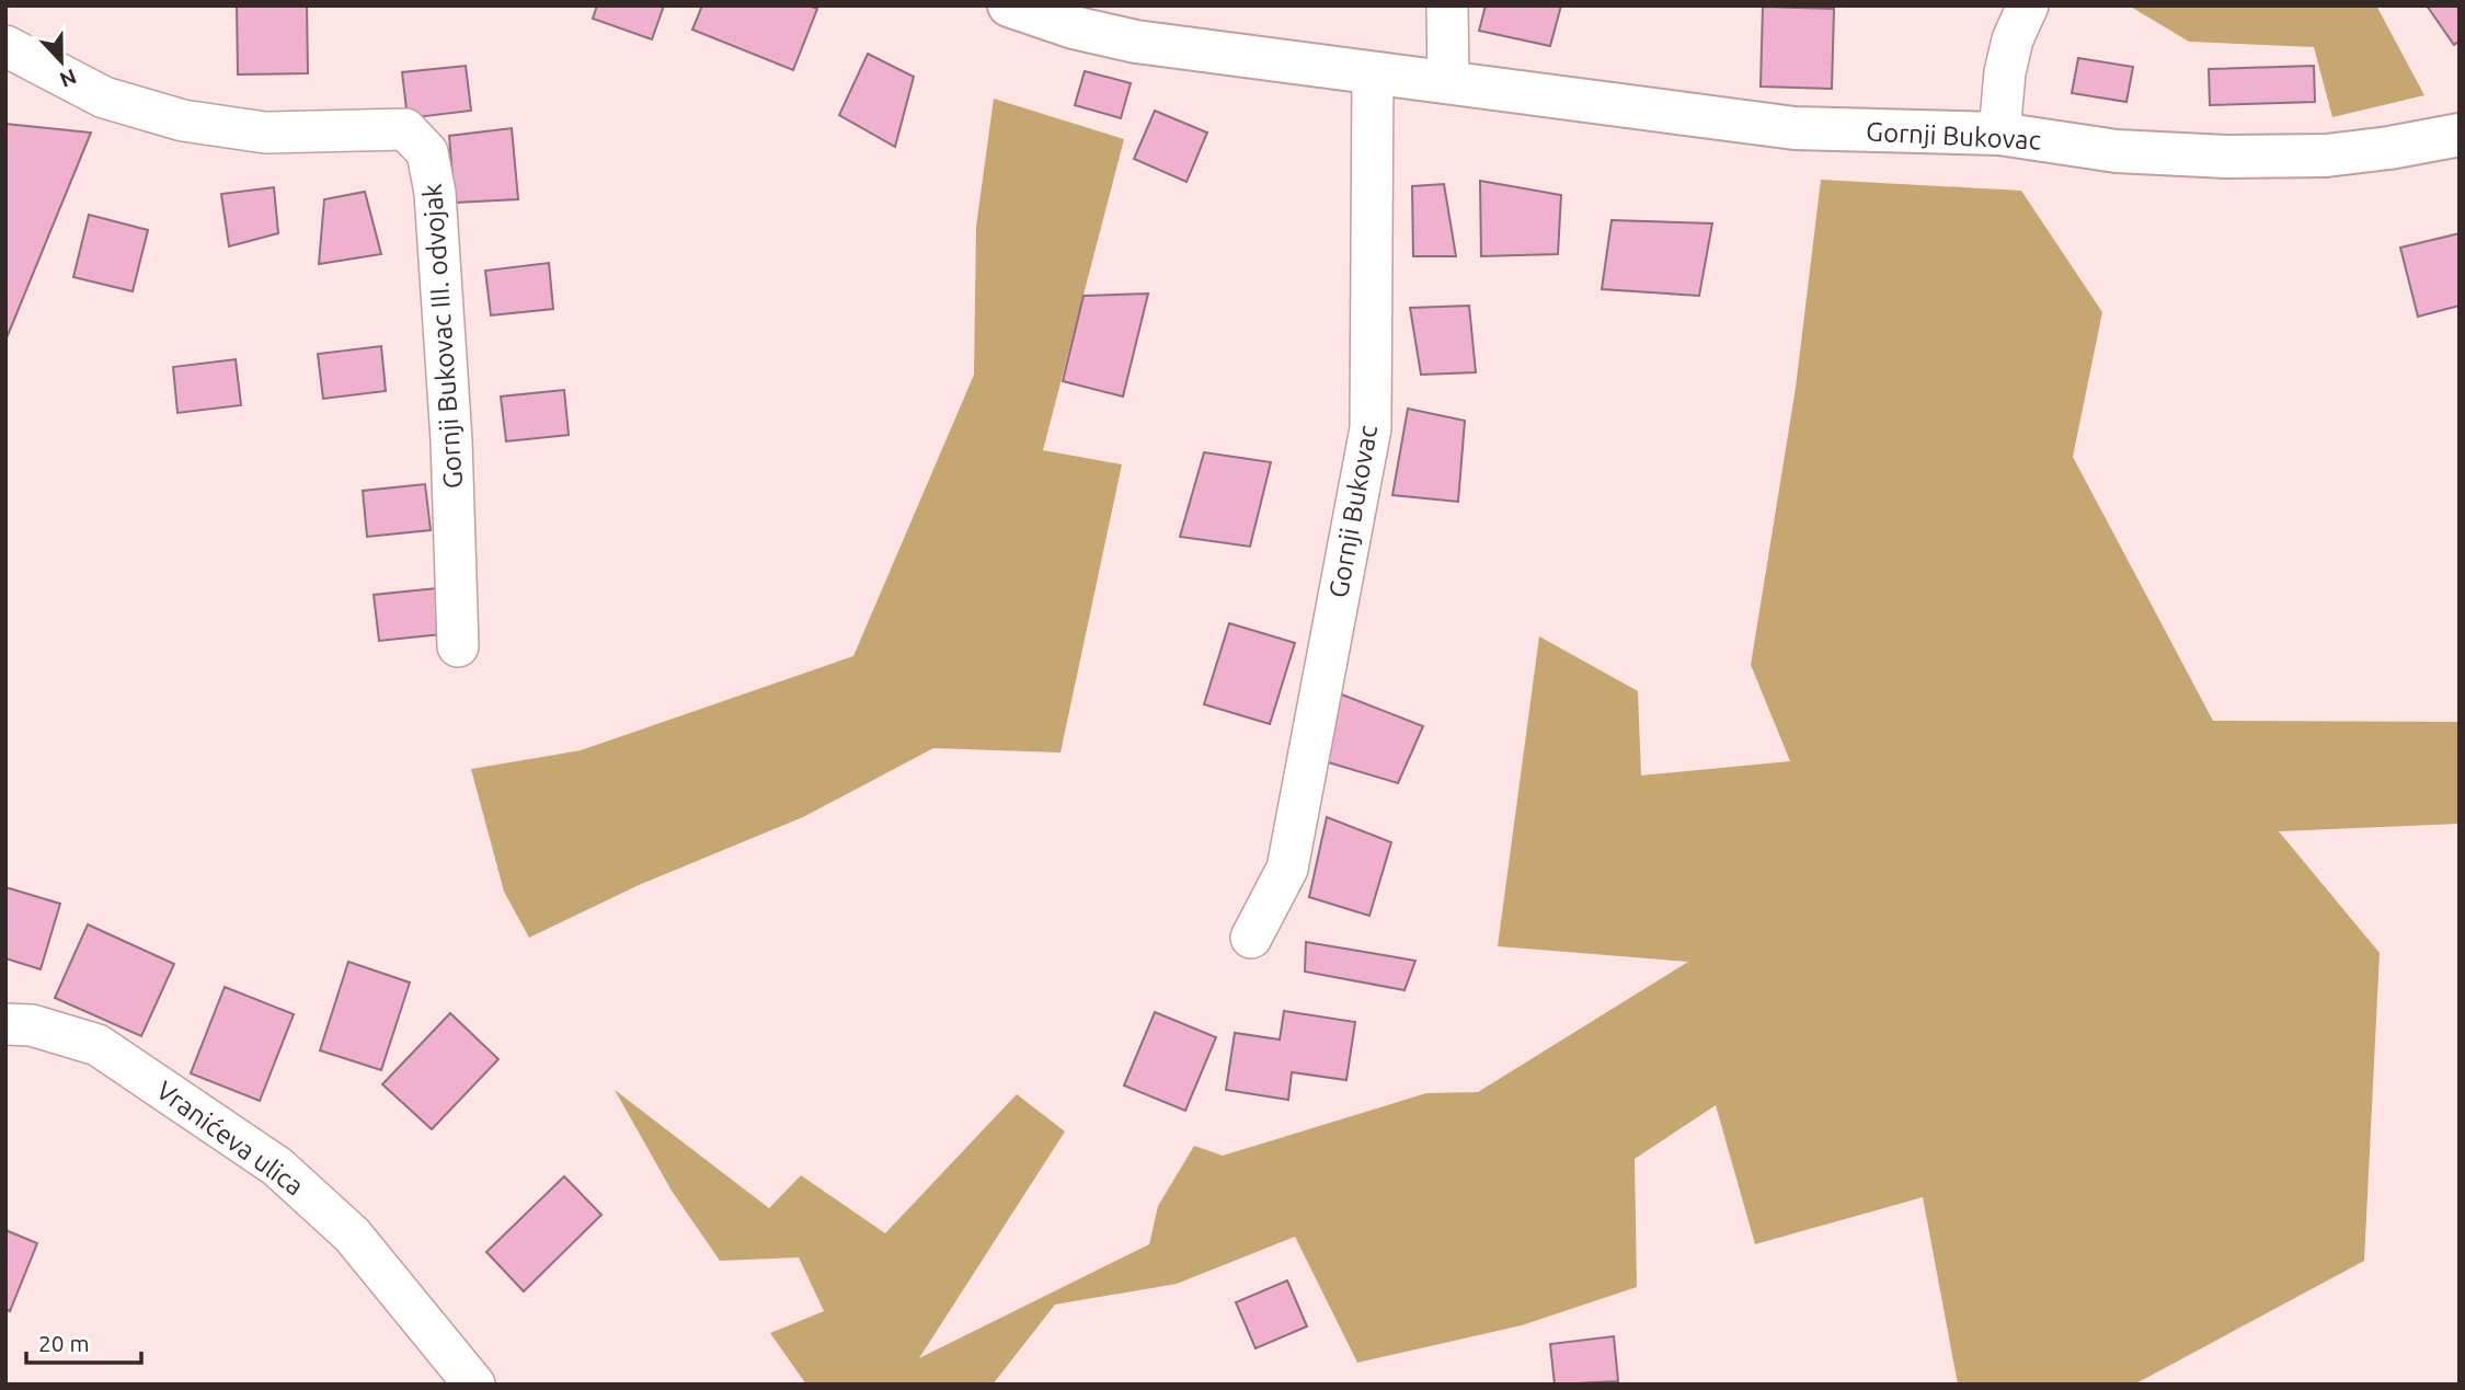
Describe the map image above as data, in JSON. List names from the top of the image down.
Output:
{
  "streets": {
    "street": ["Gornji Bukovac", "Gornji Bukovac III. odvojak", "Vranićeva ulica"]
  },
  "scale_bar": "20 m",
  "north": "bottom"
}
